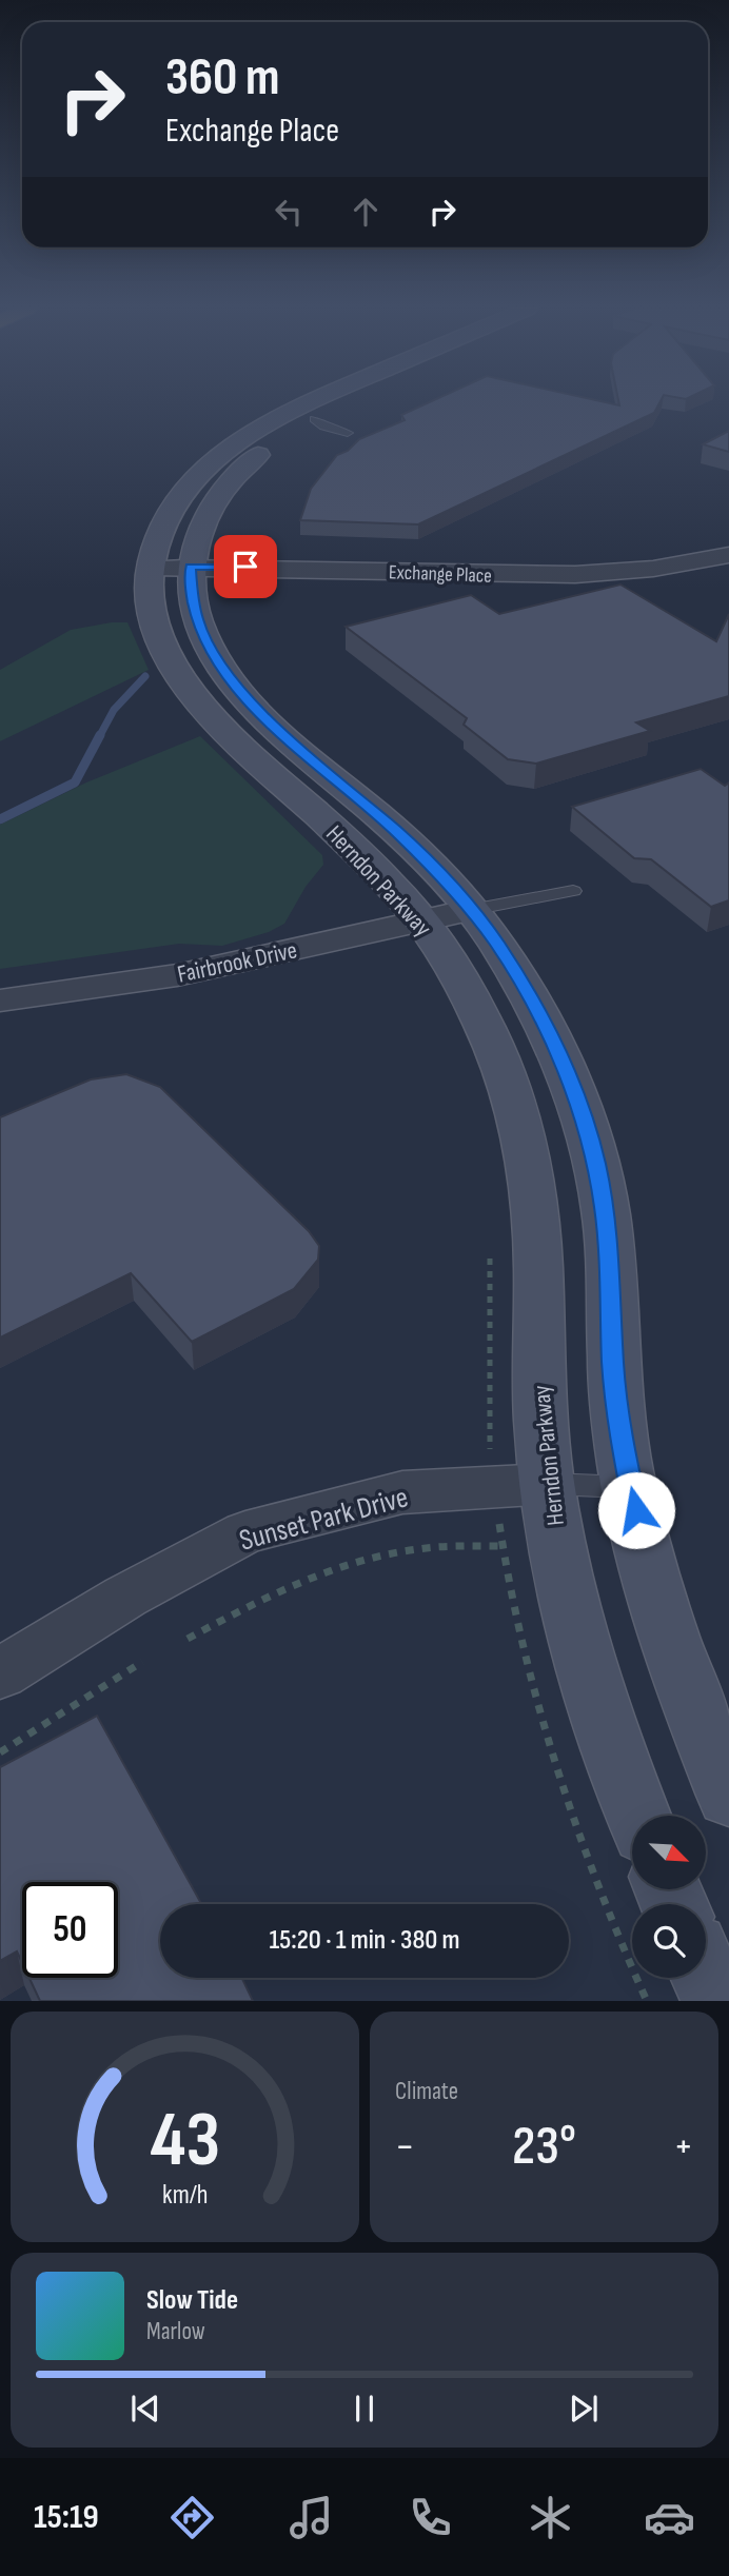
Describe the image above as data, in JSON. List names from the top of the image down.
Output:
{
  "streets": {
    "main road": ["Herndon Parkway"],
    "street": ["Exchange Place", "Fairbrook Drive", "Sunset Park Drive"]
  },
  "crossings": [
    ["Exchange Place", "Herndon Parkway"],
    ["Herndon Parkway", "Fairbrook Drive"],
    ["Herndon Parkway", "Sunset Park Drive"]
  ],
  "north": "bottom right",
  "page": {
    "turn": ["360 m", "Exchange Place"],
    "limit": "50",
    "trip": "15:20 · 1 min · 380 m",
    "tile": "Climate",
    "heat": ["−", "23°", "+"],
    "song": ["Slow Tide", "Marlow"],
    "tabs": "15:19",
    "gauge": ["43", "km/h"]
  }
}
